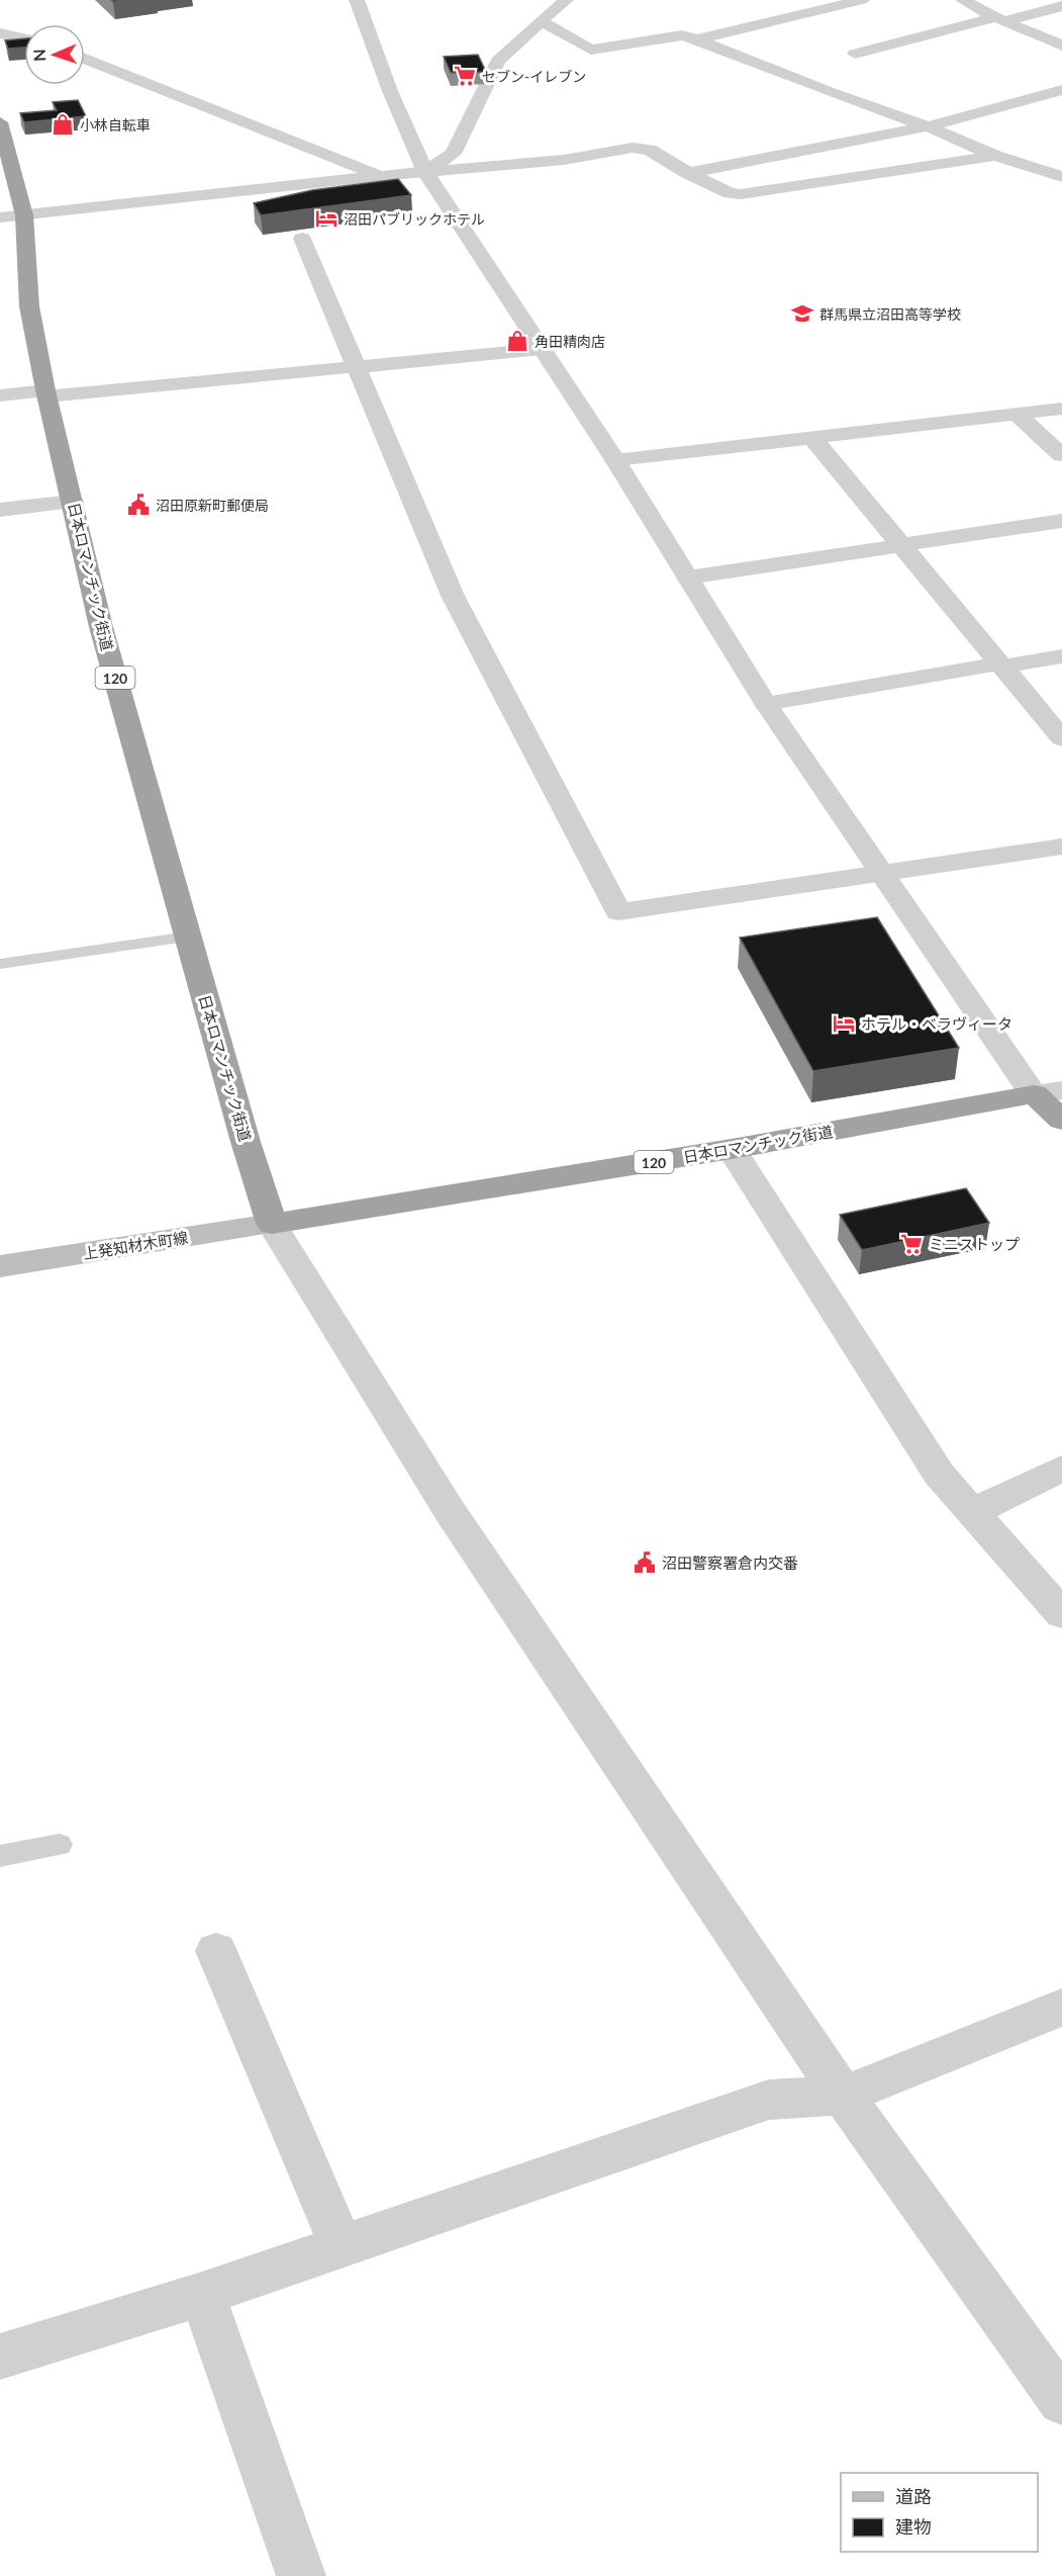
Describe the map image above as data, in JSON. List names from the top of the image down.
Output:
{
  "streets": {
    "highway": ["日本ロマンチック街道", "120"],
    "main road": ["上発知材木町線"]
  },
  "crossings": [
    ["日本ロマンチック街道", "上発知材木町線"]
  ],
  "places": {
    "supermarket": ["セブン-イレブン", "ミニストップ"],
    "shop": ["小林自転車", "角田精肉店"],
    "hotel": ["沼田パブリックホテル", "ホテル・ベラヴィータ"],
    "school or university": ["群馬県立沼田高等学校"],
    "public building": ["沼田原新町郵便局", "沼田警察署倉内交番"]
  },
  "legend": ["道路", "建物"],
  "north": "left"
}
